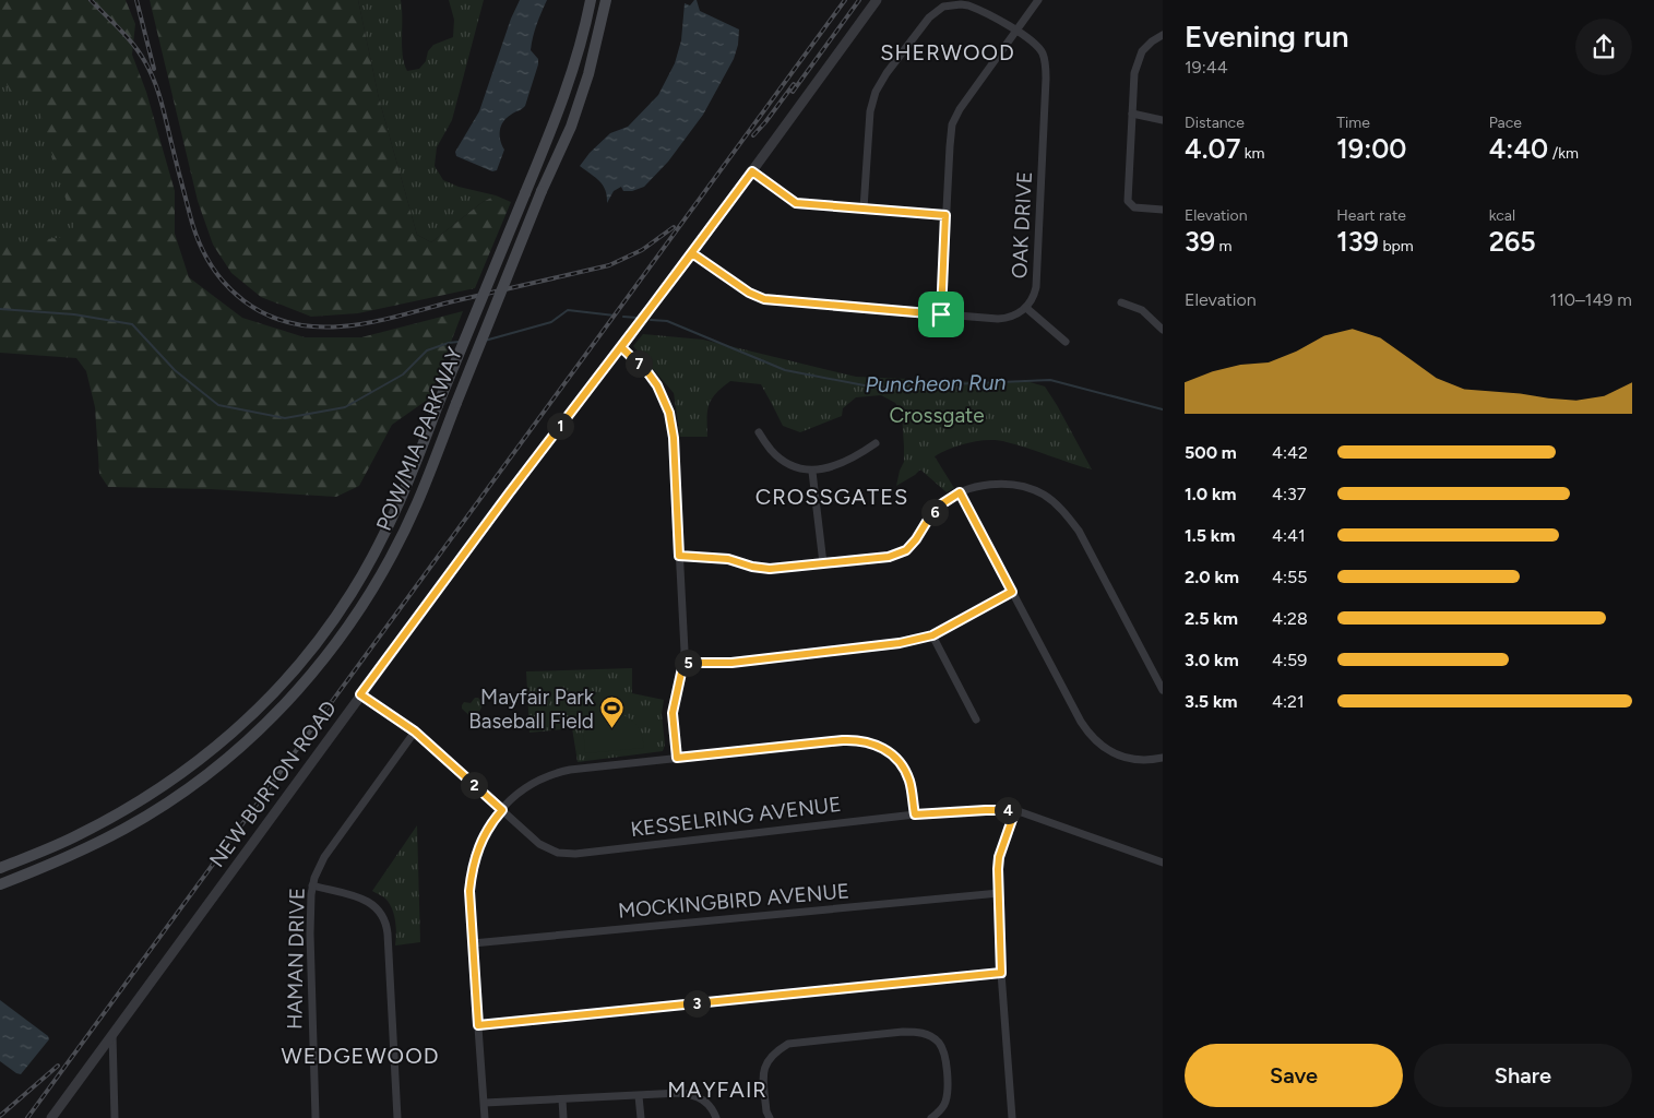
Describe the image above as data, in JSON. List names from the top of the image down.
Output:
{
  "streets": {
    "main road": ["POW/MIA PARKWAY"],
    "street": [
      "OAK DRIVE",
      "NEW BURTON ROAD",
      "KESSELRING AVENUE",
      "MOCKINGBIRD AVENUE",
      "HAMAN DRIVE"
    ]
  },
  "crossings": [
    ["OAK DRIVE", "NEW BURTON ROAD"],
    ["NEW BURTON ROAD", "KESSELRING AVENUE"],
    ["KESSELRING AVENUE", "HAMAN DRIVE"]
  ],
  "districts": [
    "SHERWOOD",
    "CROSSGATES",
    "WEDGEWOOD",
    "MAYFAIR"
  ],
  "water": ["Puncheon Run"],
  "parks": ["Crossgate"],
  "places": {
    "sports": ["Mayfair Park Baseball Field"]
  },
  "page": {
    "heading": ["Evening run", "19:44"],
    "stats": [
      ["Distance", "4.07 km"],
      ["Time", "19:00"],
      ["Pace", "4:40 /km"],
      ["Elevation", "39 m"],
      ["Heart rate", "139 bpm"],
      ["kcal", "265"]
    ],
    "chart": ["Elevation", "110–149 m"],
    "pins": [
      "7",
      "1",
      "6",
      "5",
      "2",
      "4",
      "3"
    ],
    "list": [
      {
        "name": "500 m",
        "note": "4:42"
      },
      {
        "name": "1.0 km",
        "note": "4:37"
      },
      {
        "name": "1.5 km",
        "note": "4:41"
      },
      {
        "name": "2.0 km",
        "note": "4:55"
      },
      {
        "name": "2.5 km",
        "note": "4:28"
      },
      {
        "name": "3.0 km",
        "note": "4:59"
      },
      {
        "name": "3.5 km",
        "note": "4:21"
      }
    ],
    "buttons": ["Save", "Share"]
  }
}
